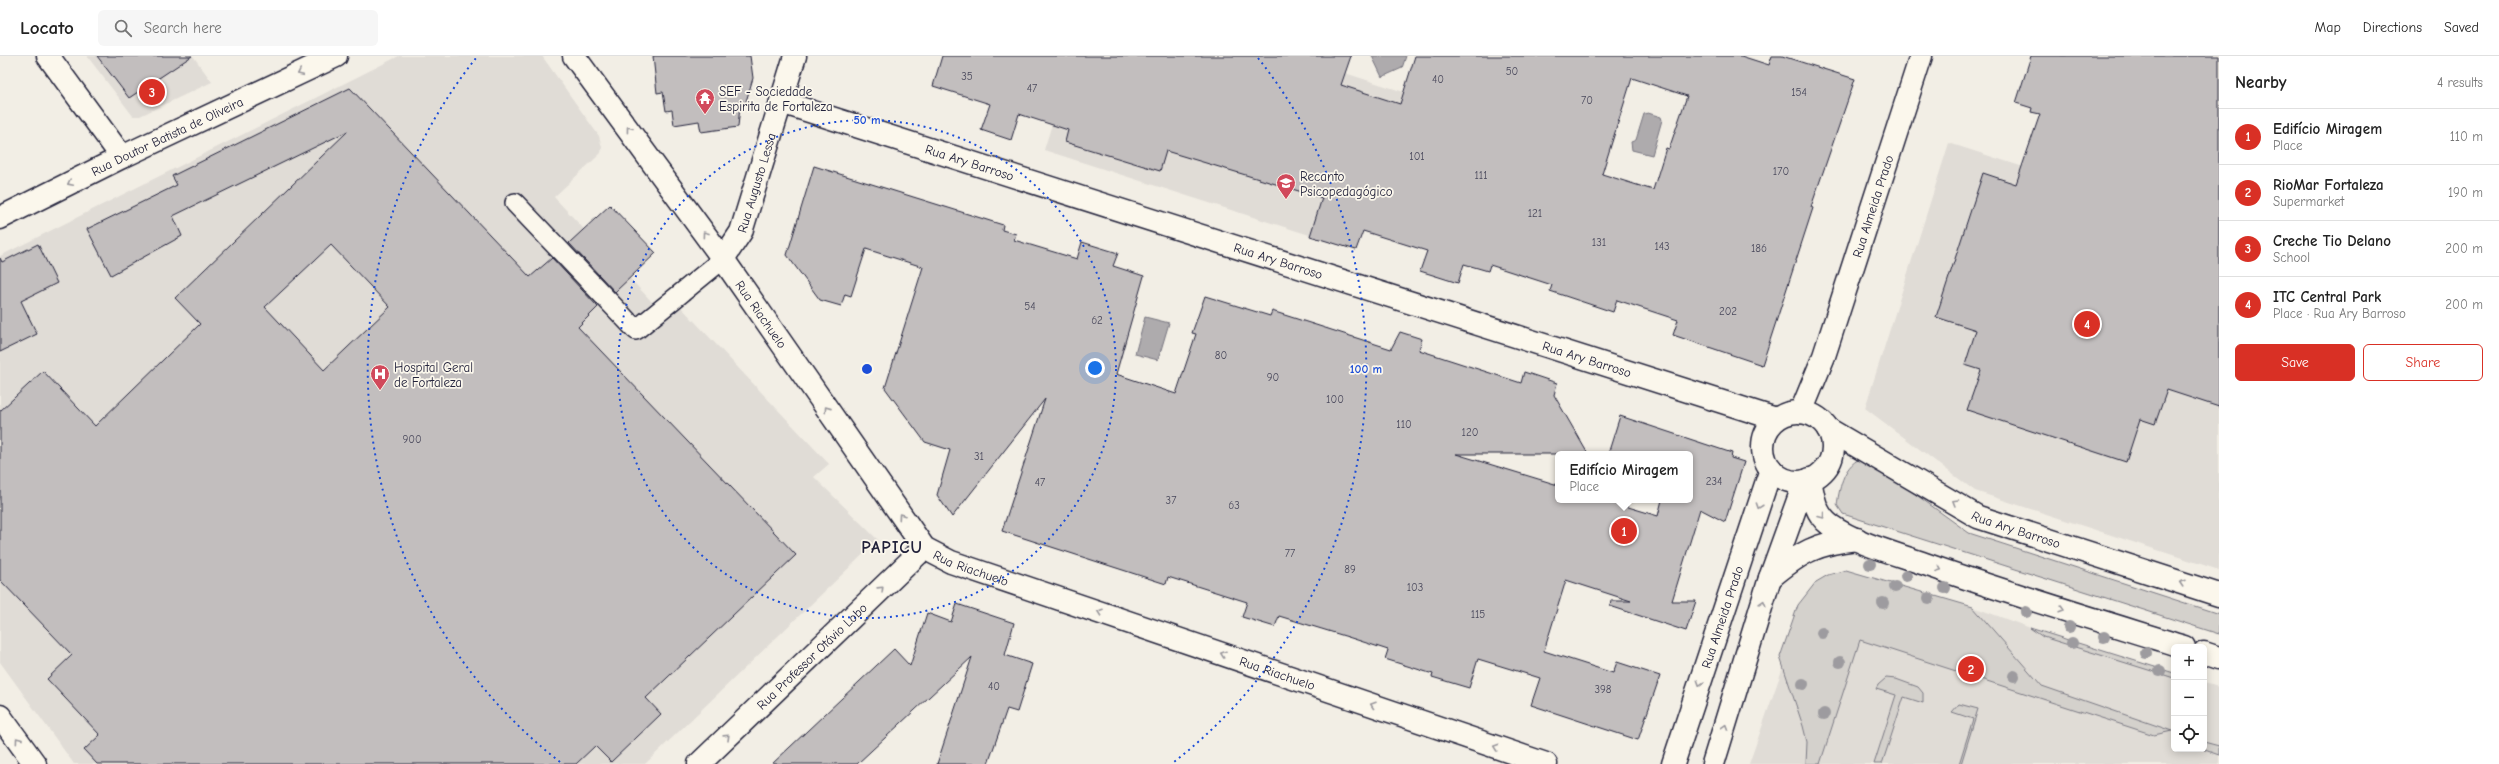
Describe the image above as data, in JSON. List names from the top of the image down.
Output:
{
  "streets": {
    "street": [
      "Rua Doutor Batista de Oliveira",
      "Rua Ary Barroso",
      "Rua Augusto Lessa",
      "Rua Almeida Prado",
      "Rua Riachuelo",
      "Rua Professor Otávio Lobo"
    ]
  },
  "crossings": [
    ["Rua Ary Barroso", "Rua Augusto Lessa"],
    ["Rua Ary Barroso", "Rua Almeida Prado"],
    ["Rua Augusto Lessa", "Rua Riachuelo"],
    ["Rua Riachuelo", "Rua Professor Otávio Lobo"]
  ],
  "one_way": ["Rua Doutor Batista de Oliveira", "Rua Riachuelo", "Rua Professor Otávio Lobo"],
  "districts": ["PAPICU"],
  "places": {
    "temple": ["SEF - Sociedade Espirita de Fortaleza"],
    "school or university": ["Recanto Psicopedagógico"],
    "hospital": ["Hospital Geral de Fortaleza"]
  },
  "house_numbers": [
    "50",
    "35",
    "40",
    "47",
    "154",
    "70",
    "101",
    "170",
    "111",
    "121",
    "131",
    "143",
    "186",
    "54",
    "202",
    "62",
    "80",
    "90",
    "100",
    "110",
    "120",
    "900",
    "31",
    "234",
    "47",
    "37",
    "63",
    "77",
    "89",
    "103",
    "115",
    "40",
    "398"
  ],
  "page": {
    "header": "Locato",
    "search": "Search here",
    "nav": ["Map", "Directions", "Saved"],
    "heading": ["Nearby", "4 results"],
    "pins": [
      "3",
      "4",
      "1",
      "2"
    ],
    "list": [
      {
        "mark": "1",
        "name": "Edifício Miragem",
        "note": "Place",
        "value": "110 m"
      },
      {
        "mark": "2",
        "name": "RioMar Fortaleza",
        "note": "Supermarket",
        "value": "190 m"
      },
      {
        "mark": "3",
        "name": "Creche Tio Delano",
        "note": "School",
        "value": "200 m"
      },
      {
        "mark": "4",
        "name": "ITC Central Park",
        "note": "Place · Rua Ary Barroso",
        "value": "200 m"
      }
    ],
    "buttons": ["Save", "Share"],
    "popup": ["Edifício Miragem", "Place"],
    "map_buttons": ["+", "−"]
  },
  "rings": ["50 m", "100 m"]
}
